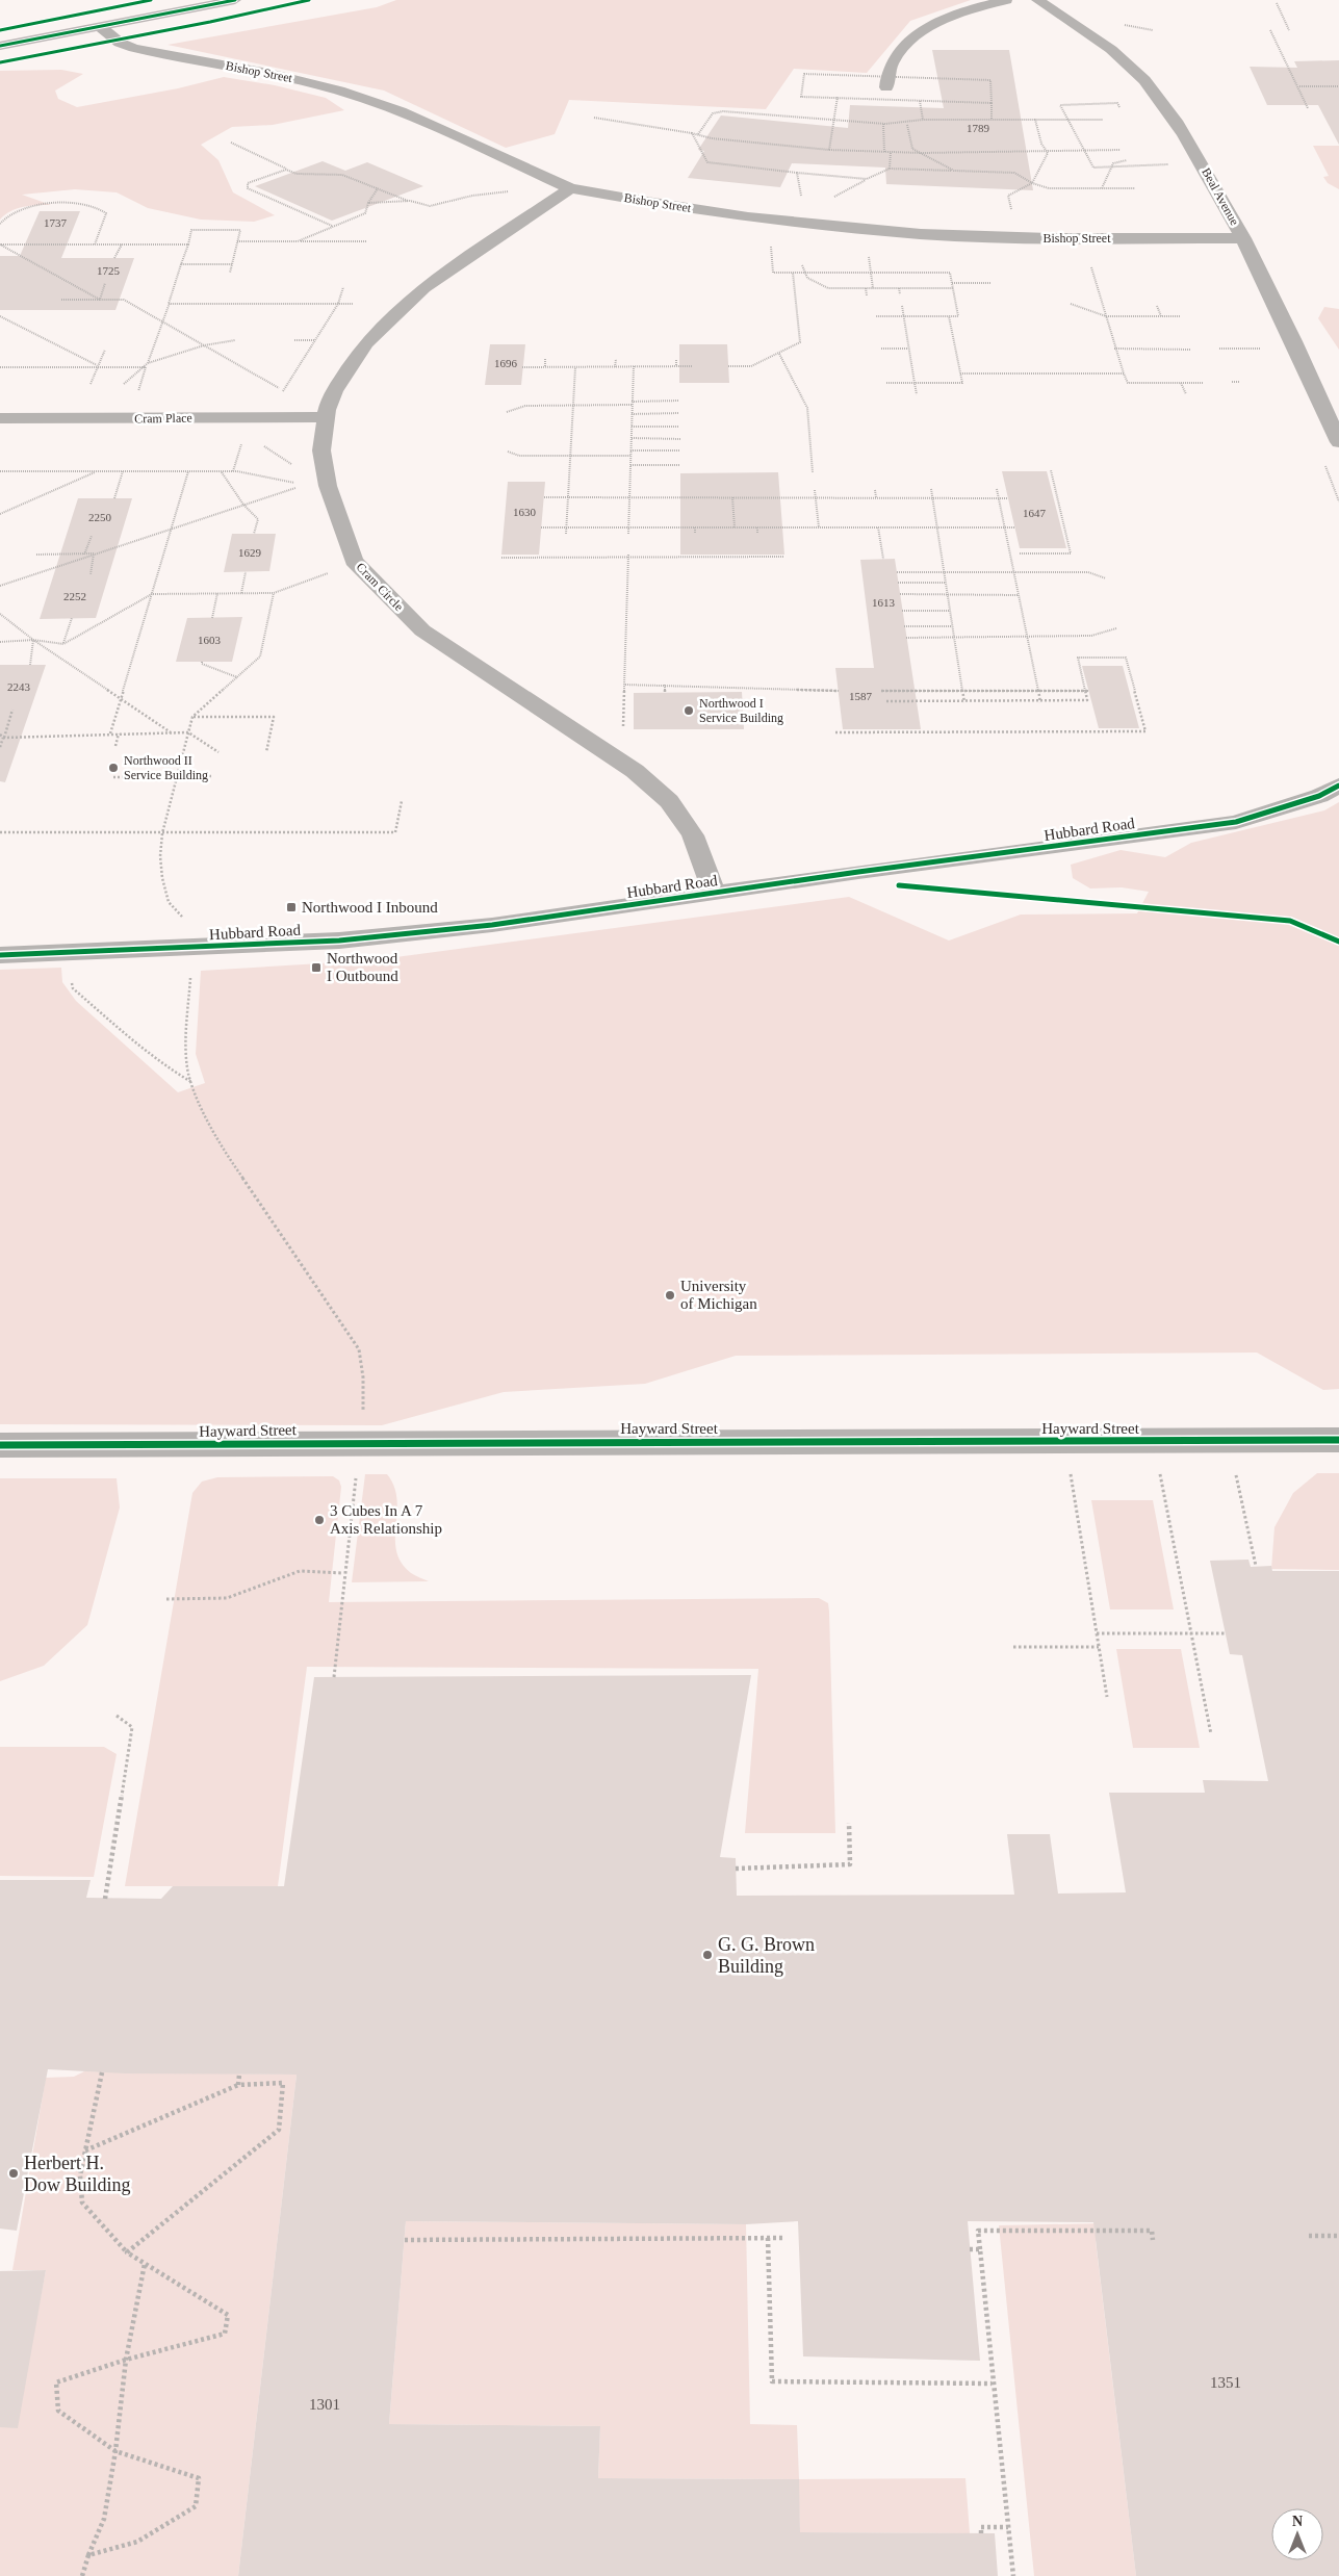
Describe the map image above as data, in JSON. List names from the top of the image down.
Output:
{
  "streets": {
    "street": [
      "Bishop Street",
      "Beal Avenue",
      "Cram Place",
      "Cram Circle",
      "Hubbard Road",
      "Hayward Street"
    ]
  },
  "crossings": [
    ["Bishop Street", "Beal Avenue"],
    ["Bishop Street", "Cram Circle"],
    ["Cram Place", "Cram Circle"],
    ["Cram Circle", "Hubbard Road"]
  ],
  "places": {
    "other": [
      "Northwood I Service Building",
      "Northwood II Service Building",
      "University of Michigan",
      "3 Cubes In A 7 Axis Relationship",
      "G. G. Brown Building",
      "Herbert H. Dow Building"
    ],
    "transit": ["Northwood I Inbound", "Northwood I Outbound"]
  },
  "house_numbers": [
    "1789",
    "1737",
    "1725",
    "1696",
    "1630",
    "1647",
    "2250",
    "1629",
    "2252",
    "1613",
    "1603",
    "2243",
    "1587",
    "1351",
    "1301"
  ],
  "north": "top"
}
